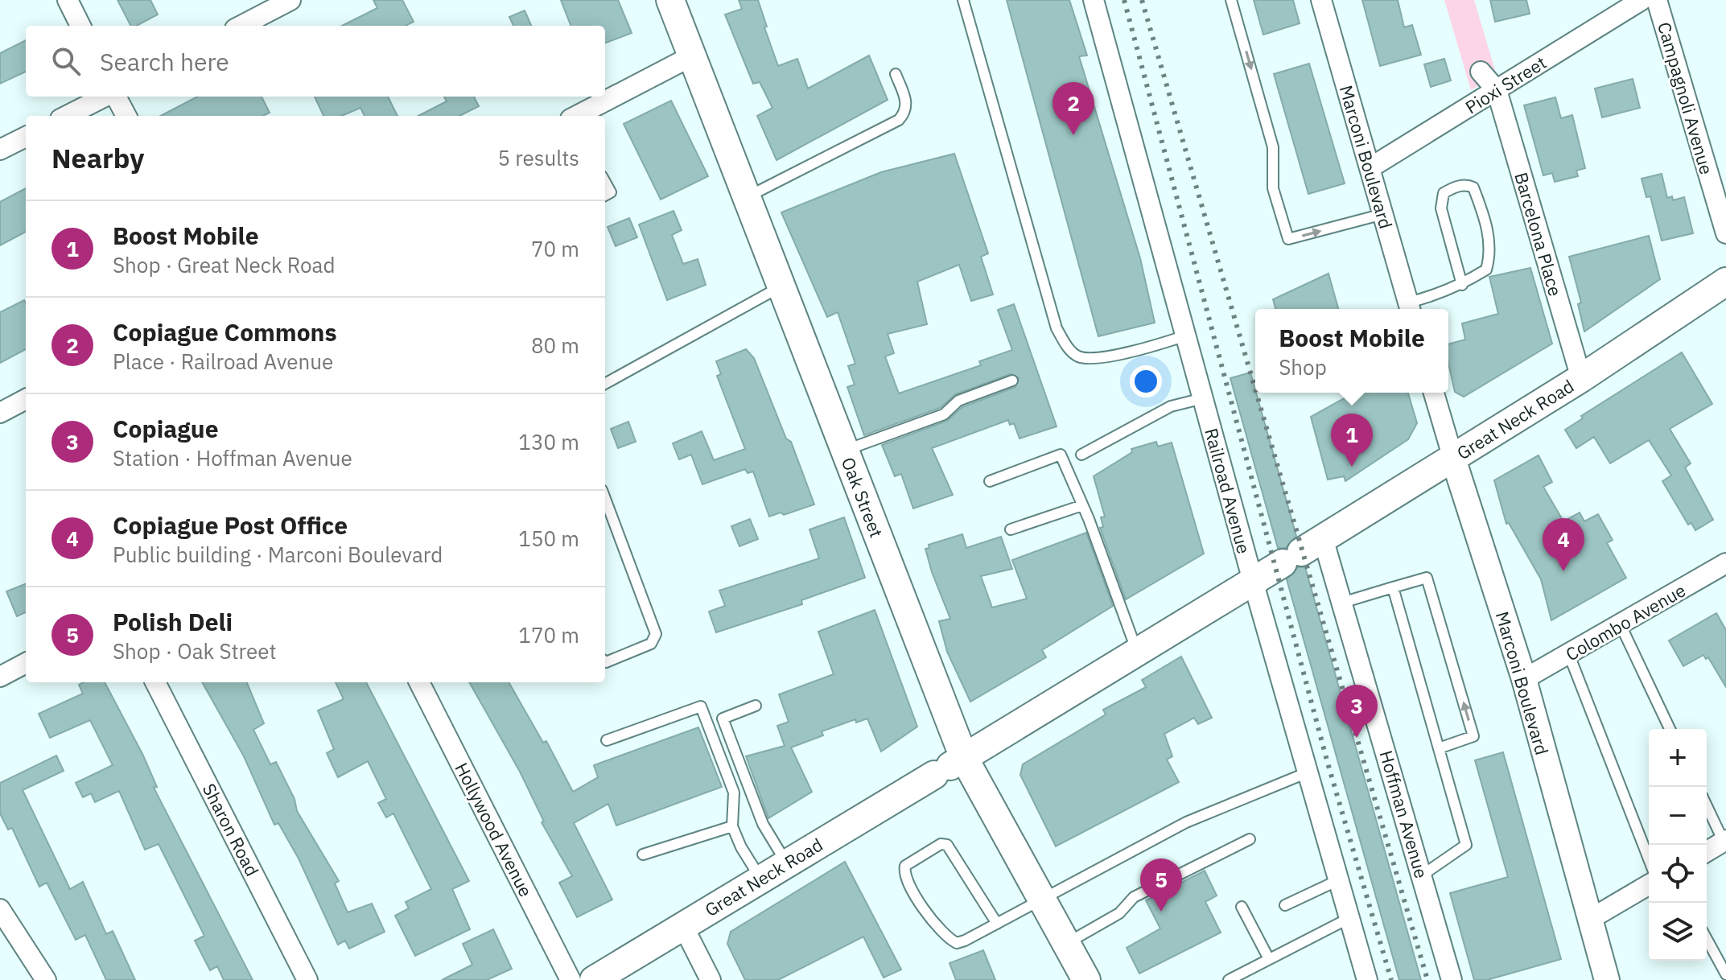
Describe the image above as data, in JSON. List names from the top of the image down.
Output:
{
  "streets": {
    "main road": ["Great Neck Road", "Oak Street"],
    "street": [
      "Pioxi Street",
      "Campagnoli Avenue",
      "Marconi Boulevard",
      "Barcelona Place",
      "Railroad Avenue",
      "Colombo Avenue",
      "Hoffman Avenue",
      "Sharon Road",
      "Hollywood Avenue"
    ]
  },
  "crossings": [
    ["Pioxi Street", "Marconi Boulevard"],
    ["Pioxi Street", "Barcelona Place"],
    ["Marconi Boulevard", "Great Neck Road"],
    ["Marconi Boulevard", "Colombo Avenue"],
    ["Barcelona Place", "Great Neck Road"],
    ["Great Neck Road", "Railroad Avenue"],
    ["Great Neck Road", "Oak Street"],
    ["Great Neck Road", "Hoffman Avenue"]
  ],
  "page": {
    "search": "Search here",
    "pins": [
      "2",
      "1",
      "4",
      "3",
      "5"
    ],
    "heading": ["Nearby", "5 results"],
    "list": [
      {
        "mark": "1",
        "name": "Boost Mobile",
        "note": "Shop · Great Neck Road",
        "value": "70 m"
      },
      {
        "mark": "2",
        "name": "Copiague Commons",
        "note": "Place · Railroad Avenue",
        "value": "80 m"
      },
      {
        "mark": "3",
        "name": "Copiague",
        "note": "Station · Hoffman Avenue",
        "value": "130 m"
      },
      {
        "mark": "4",
        "name": "Copiague Post Office",
        "note": "Public building · Marconi Boulevard",
        "value": "150 m"
      },
      {
        "mark": "5",
        "name": "Polish Deli",
        "note": "Shop · Oak Street",
        "value": "170 m"
      }
    ],
    "popup": ["Boost Mobile", "Shop"],
    "map_buttons": ["+", "−"]
  }
}
